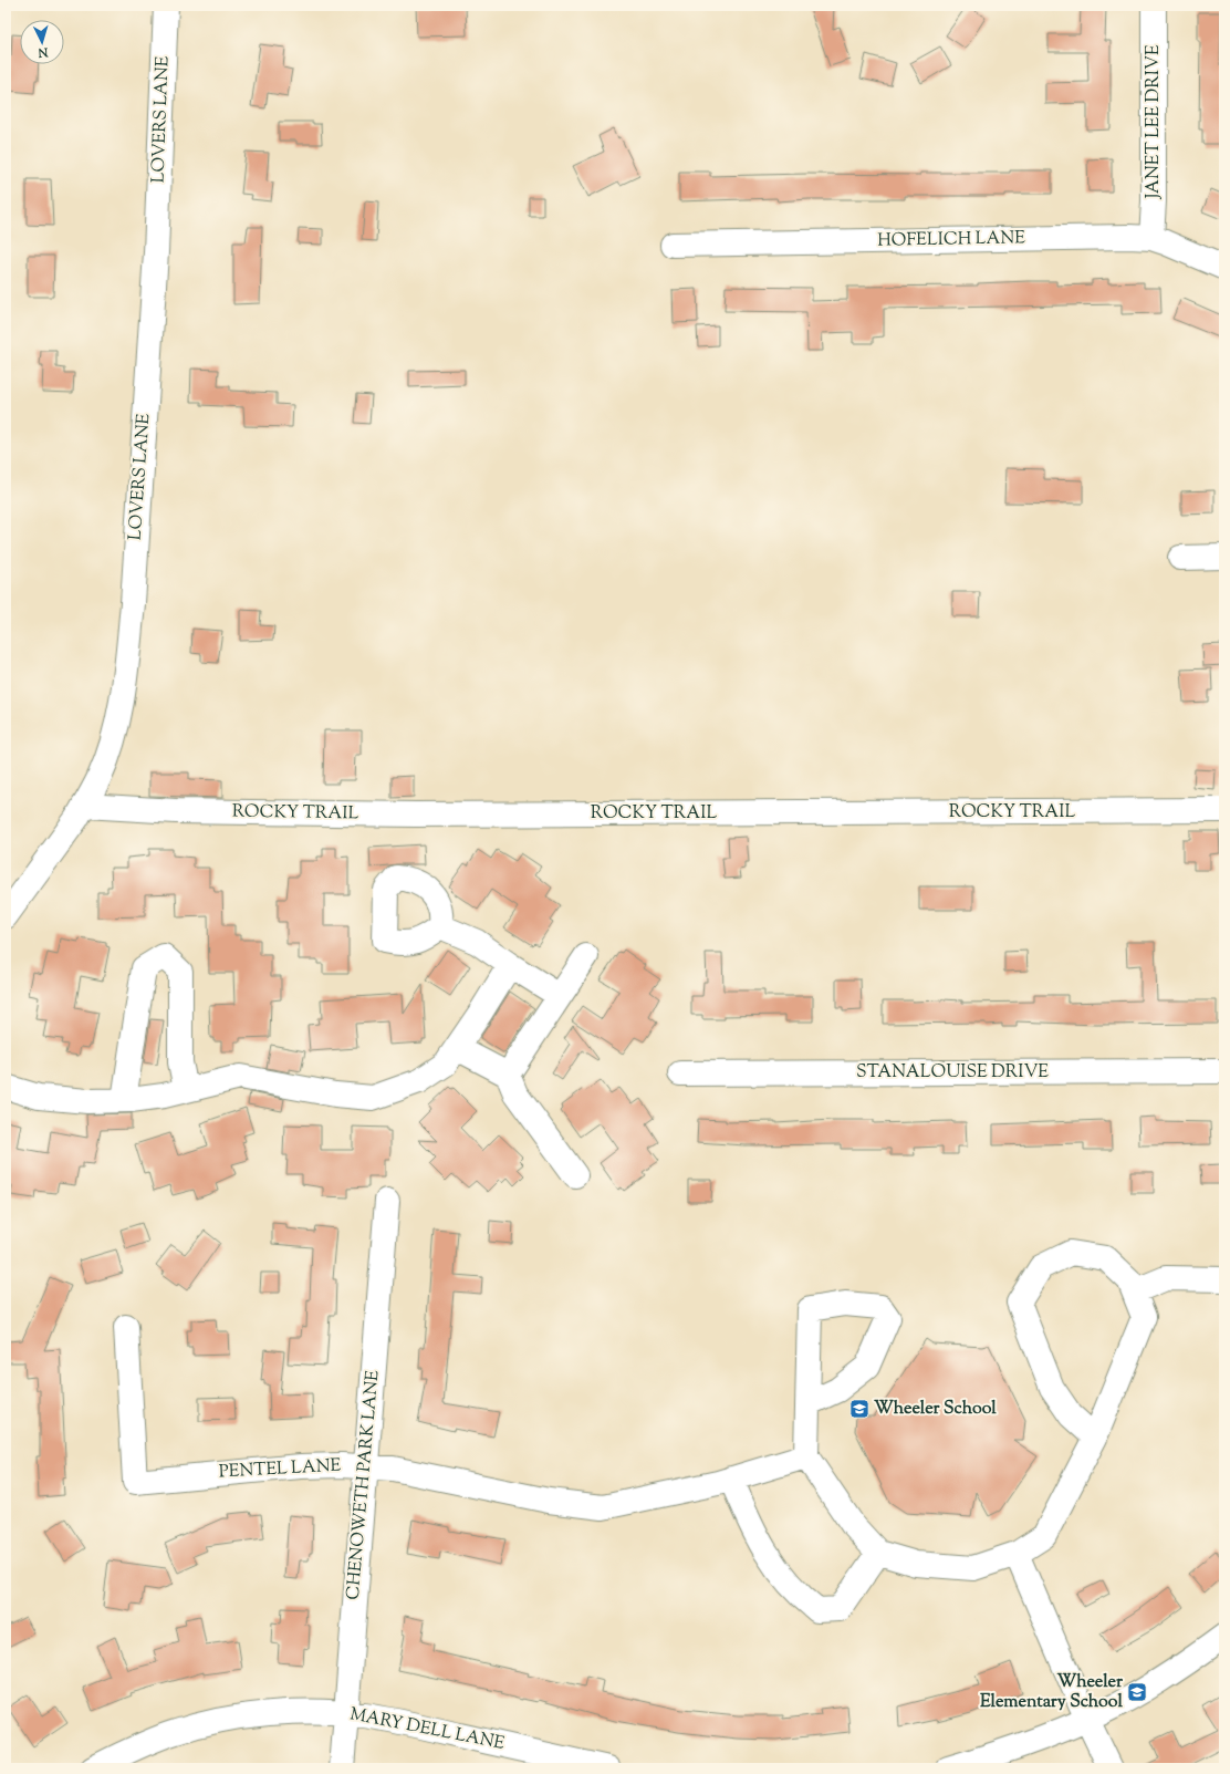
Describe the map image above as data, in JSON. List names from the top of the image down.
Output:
{
  "streets": {
    "street": [
      "LOVERS LANE",
      "JANET LEE DRIVE",
      "HOFELICH LANE",
      "ROCKY TRAIL",
      "STANALOUISE DRIVE",
      "PENTEL LANE",
      "CHENOWETH PARK LANE",
      "MARY DELL LANE"
    ]
  },
  "crossings": [
    ["LOVERS LANE", "ROCKY TRAIL"],
    ["JANET LEE DRIVE", "HOFELICH LANE"],
    ["PENTEL LANE", "CHENOWETH PARK LANE"],
    ["CHENOWETH PARK LANE", "MARY DELL LANE"]
  ],
  "places": {
    "school or university": ["Wheeler School", "Wheeler Elementary School"]
  },
  "north": "bottom"
}
